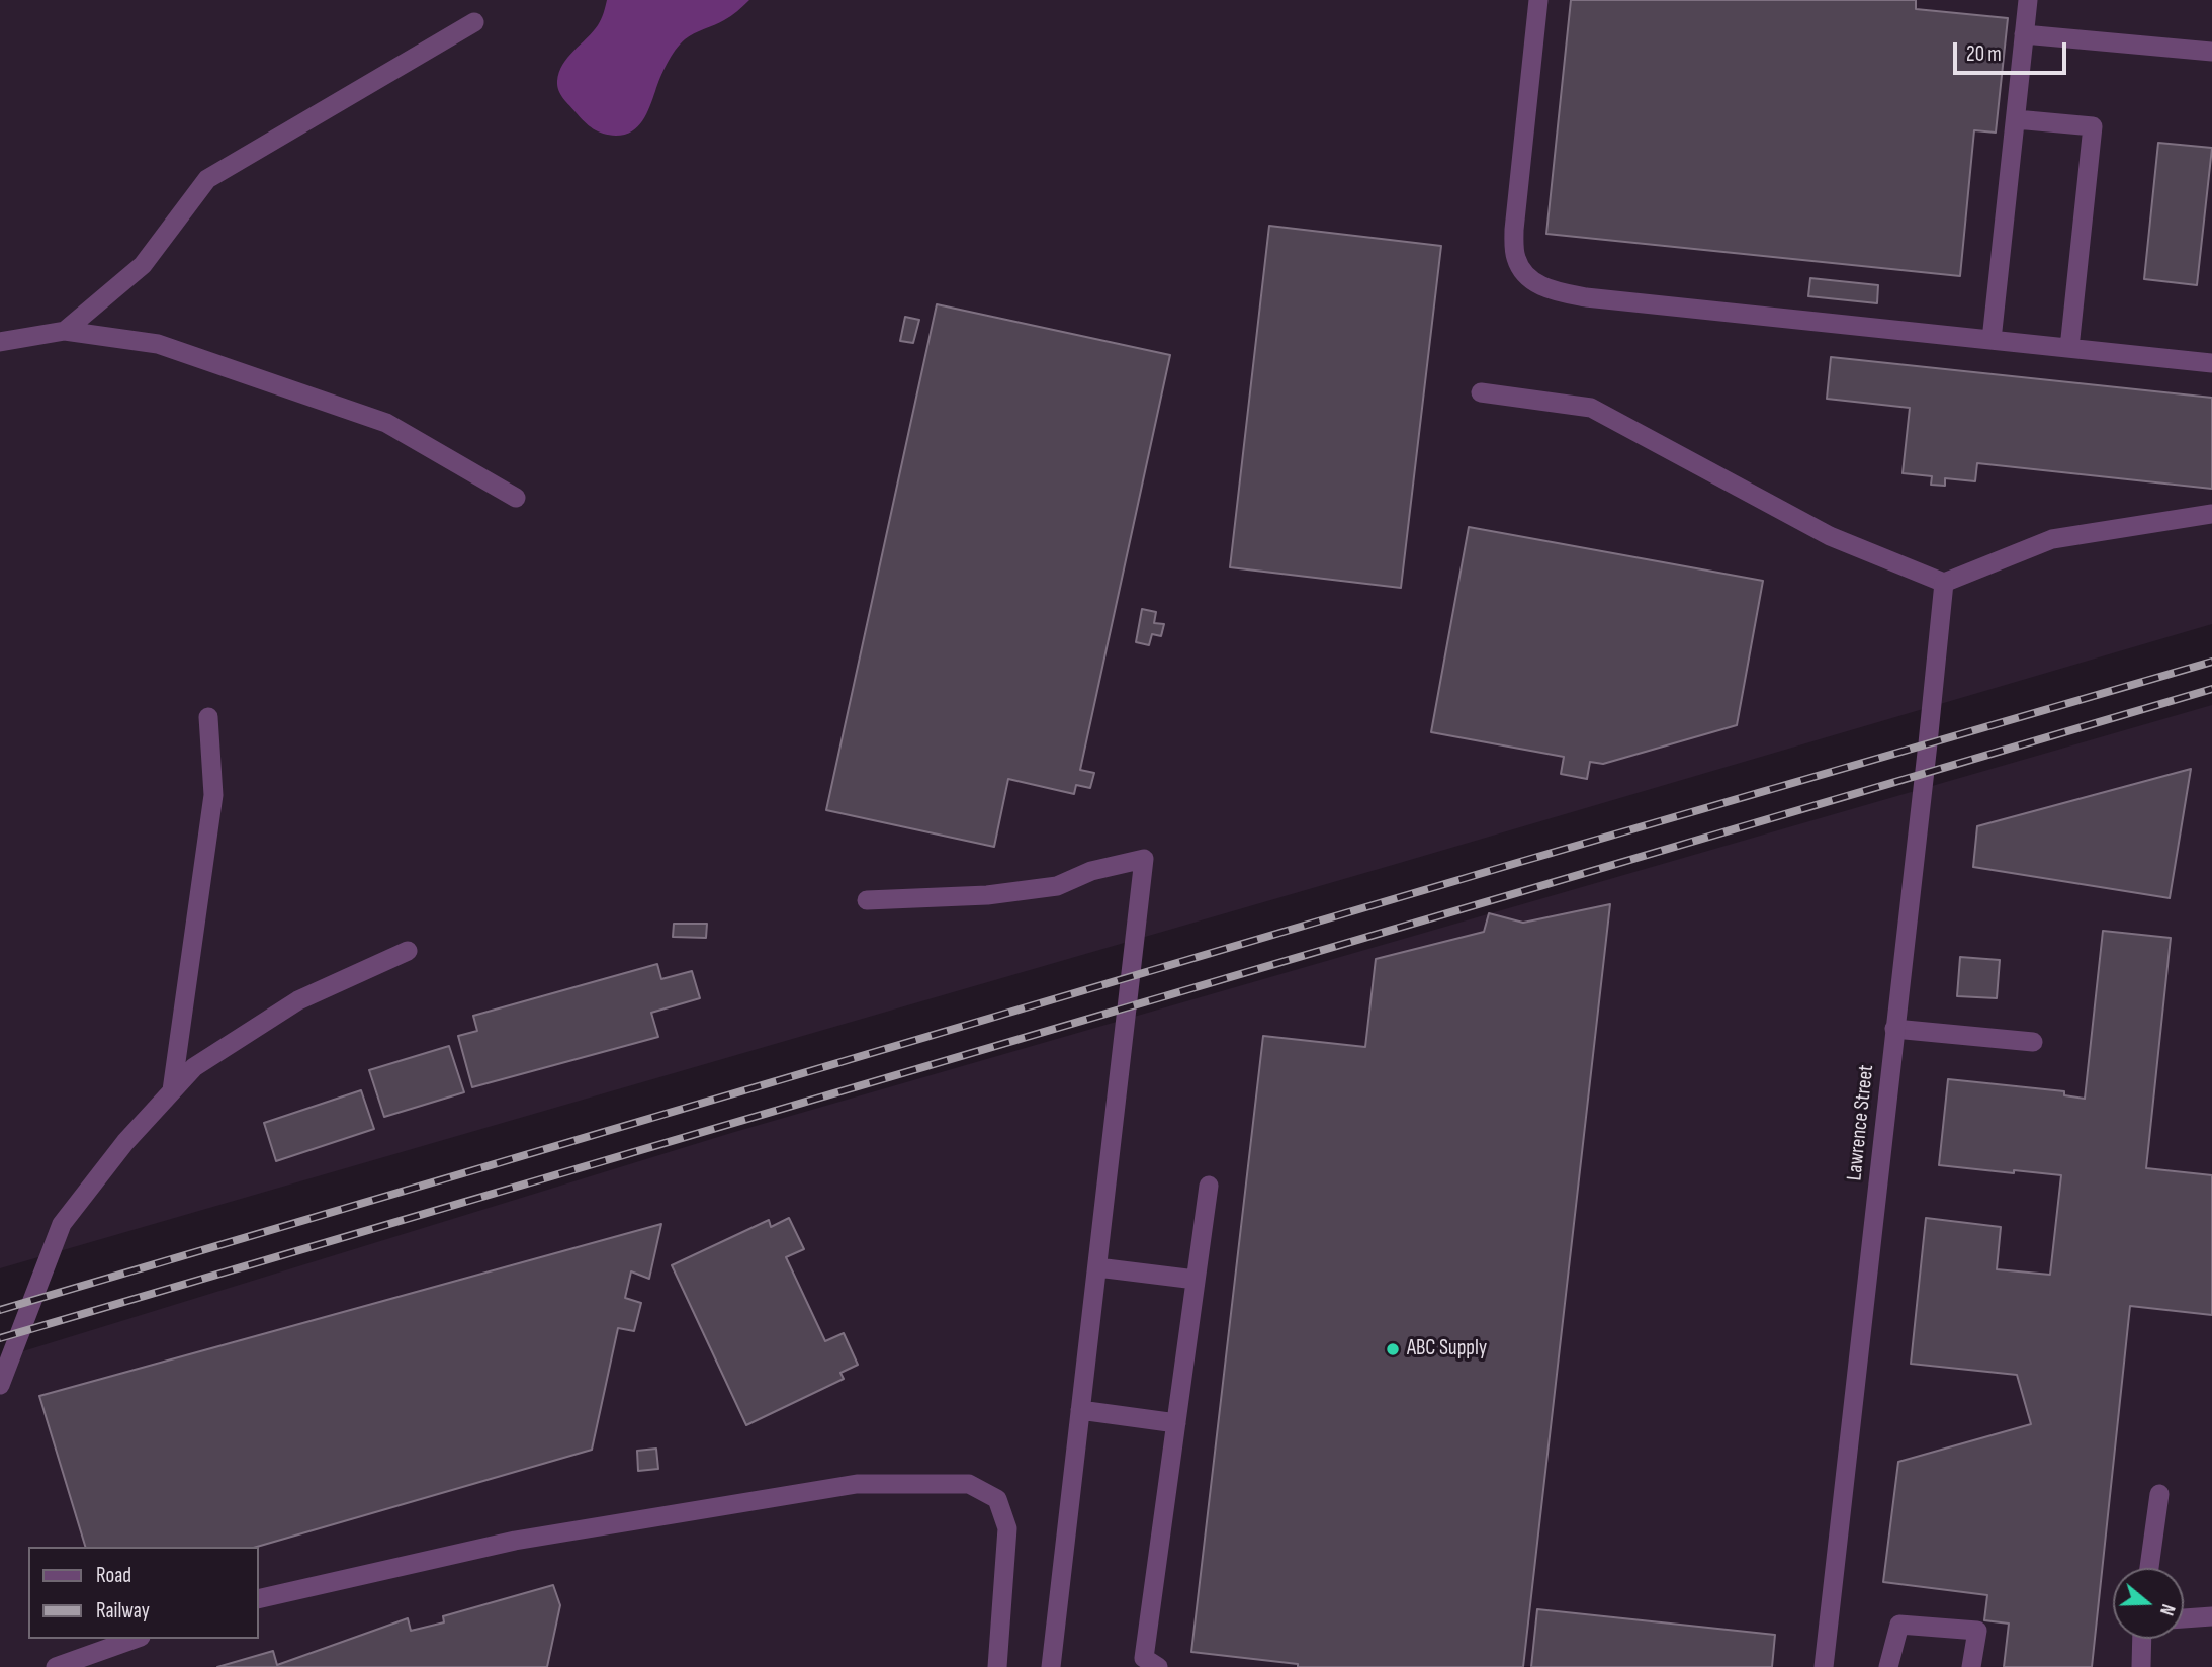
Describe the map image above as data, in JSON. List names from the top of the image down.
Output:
{
  "streets": {
    "street": ["Lawrence Street"]
  },
  "places": ["ABC Supply"],
  "legend": ["Road", "Railway"],
  "scale_bar": "20 m",
  "north": "right"
}
